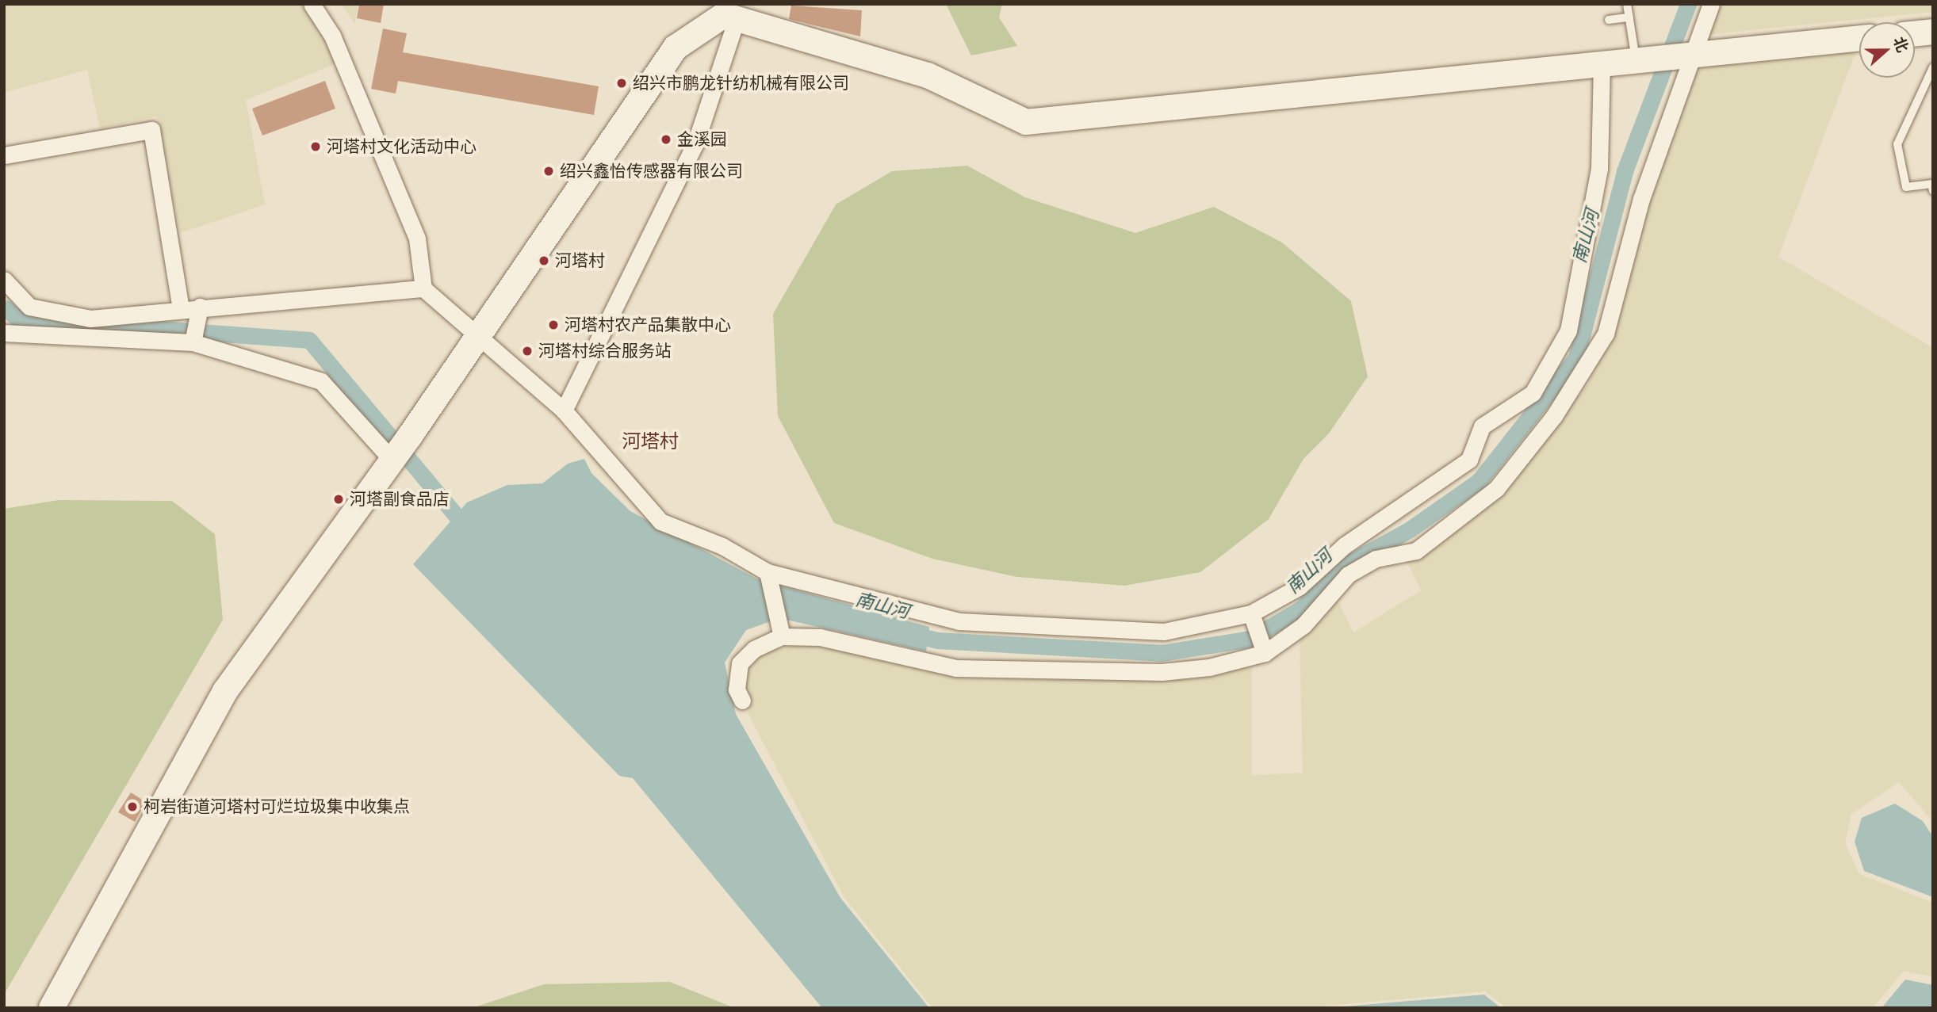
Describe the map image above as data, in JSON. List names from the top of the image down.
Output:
{
  "districts": ["河塔村"],
  "water": ["南山河"],
  "places": [
    "绍兴市鹏龙针纺机械有限公司",
    "金溪园",
    "河塔村文化活动中心",
    "绍兴鑫怡传感器有限公司",
    "河塔村",
    "河塔村农产品集散中心",
    "河塔村综合服务站",
    "河塔副食品店",
    "柯岩街道河塔村可烂垃圾集中收集点"
  ],
  "north": "right"
}
